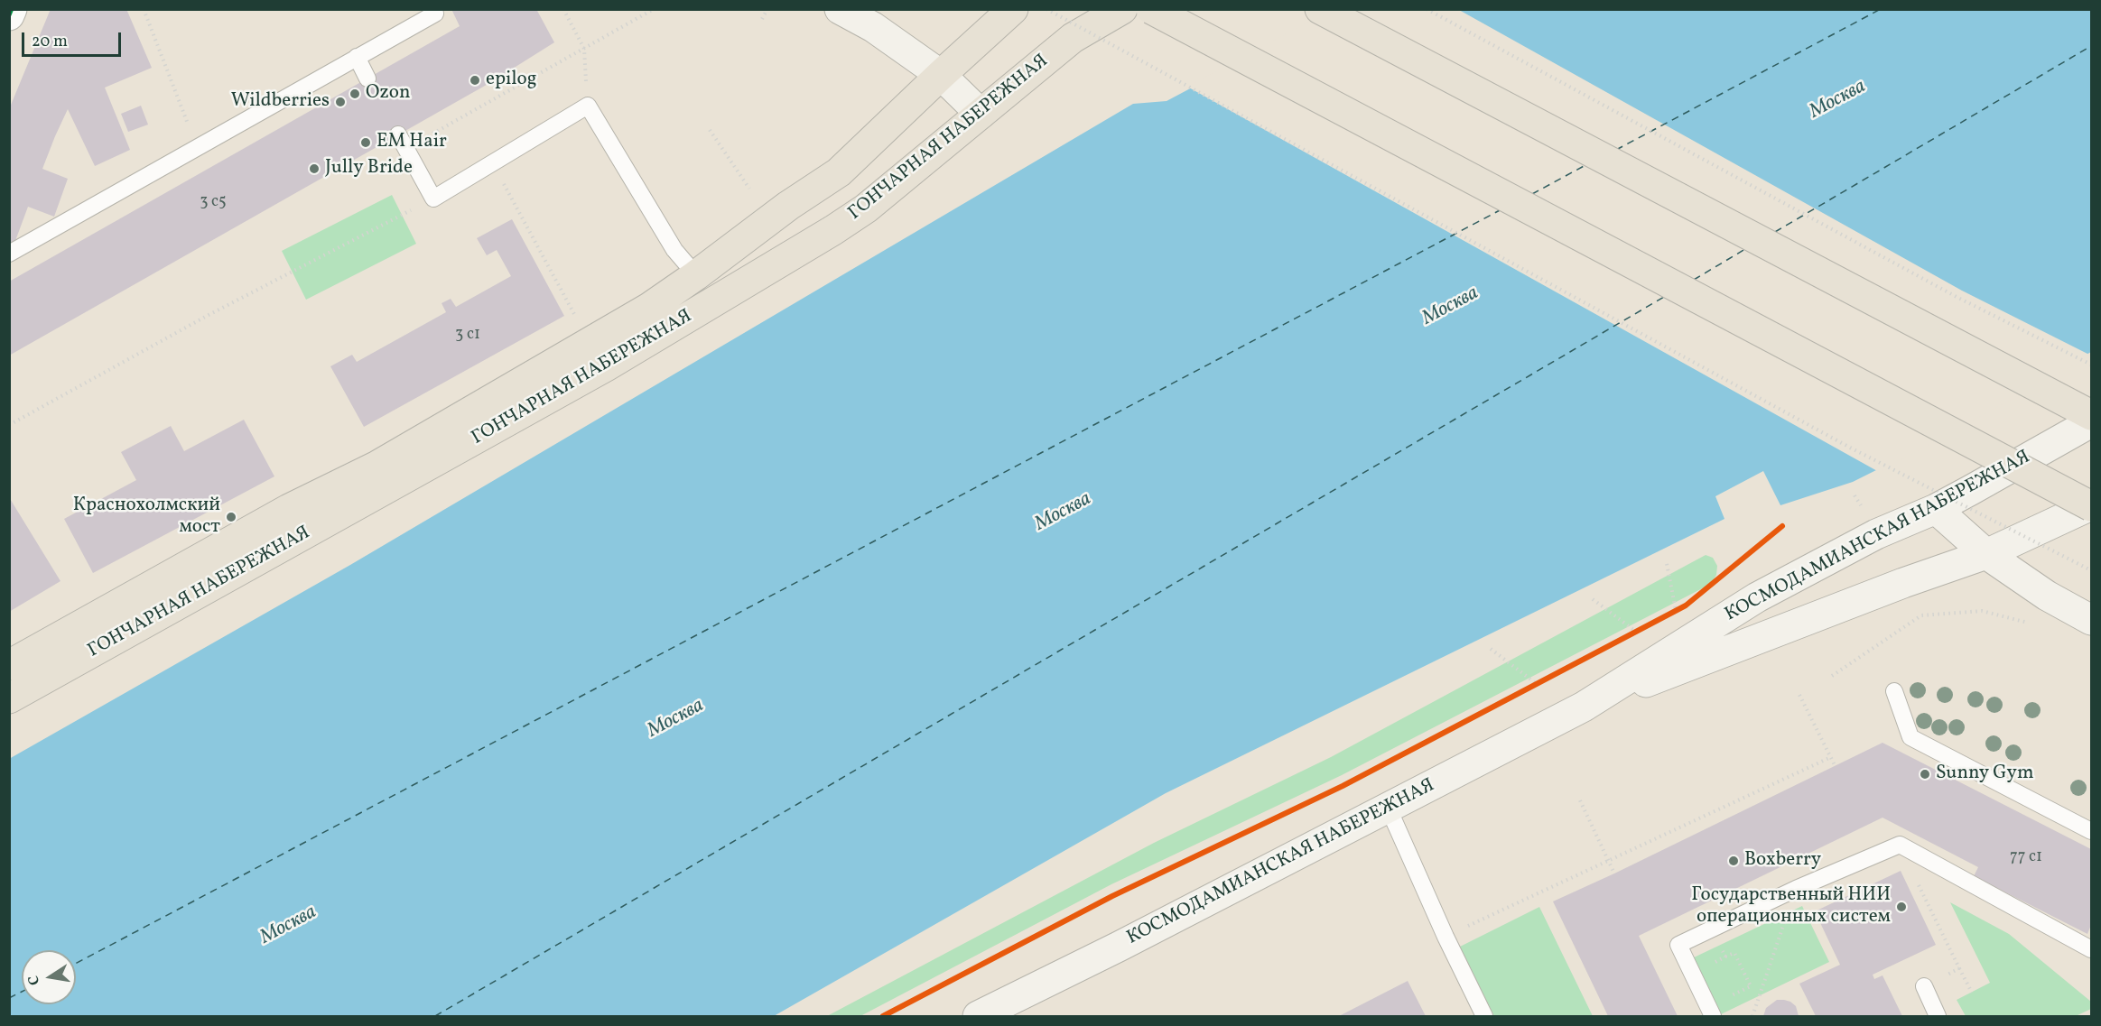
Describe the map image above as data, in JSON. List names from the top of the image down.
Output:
{
  "streets": {
    "main road": ["ГОНЧАРНАЯ НАБЕРЕЖНАЯ", "КОСМОДАМИАНСКАЯ НАБЕРЕЖНАЯ"]
  },
  "water": ["Москва"],
  "places": [
    "epilog",
    "Ozon",
    "Wildberries",
    "EM Hair",
    "Jully Bride",
    "Краснохолмский мост",
    "Sunny Gym",
    "Boxberry",
    "Государственный НИИ операционных систем"
  ],
  "house_numbers": ["3 с5", "3 с1", "77 с1"],
  "scale_bar": "20 m",
  "north": "left"
}
